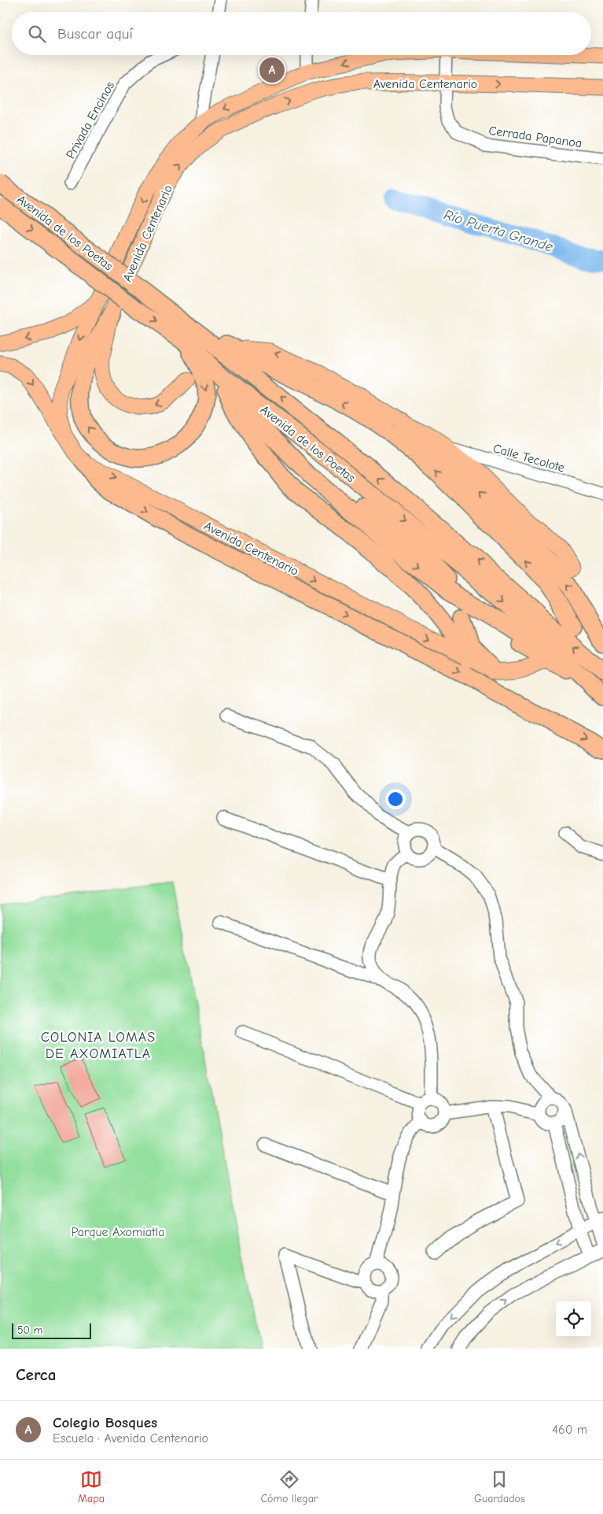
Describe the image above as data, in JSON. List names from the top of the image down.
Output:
{
  "streets": {
    "highway": ["Avenida de los Poetas"],
    "main road": ["Avenida Centenario"],
    "street": ["Privada Encinos", "Cerrada Papanoa", "Calle Tecolote"]
  },
  "crossings": [
    ["Avenida Centenario", "Cerrada Papanoa"]
  ],
  "districts": ["COLONIA LOMAS DE AXOMIATLA"],
  "water": ["Río Puerta Grande"],
  "parks": ["Parque Axomiatla"],
  "scale_bar": "50 m",
  "page": {
    "search": "Buscar aquí",
    "pins": "A",
    "scale": "50 m",
    "heading": "Cerca",
    "list": [
      {
        "mark": "A",
        "name": "Colegio Bosques",
        "note": "Escuela · Avenida Centenario",
        "value": "460 m"
      }
    ],
    "nav": ["Mapa", "Cómo llegar", "Guardados"]
  }
}
